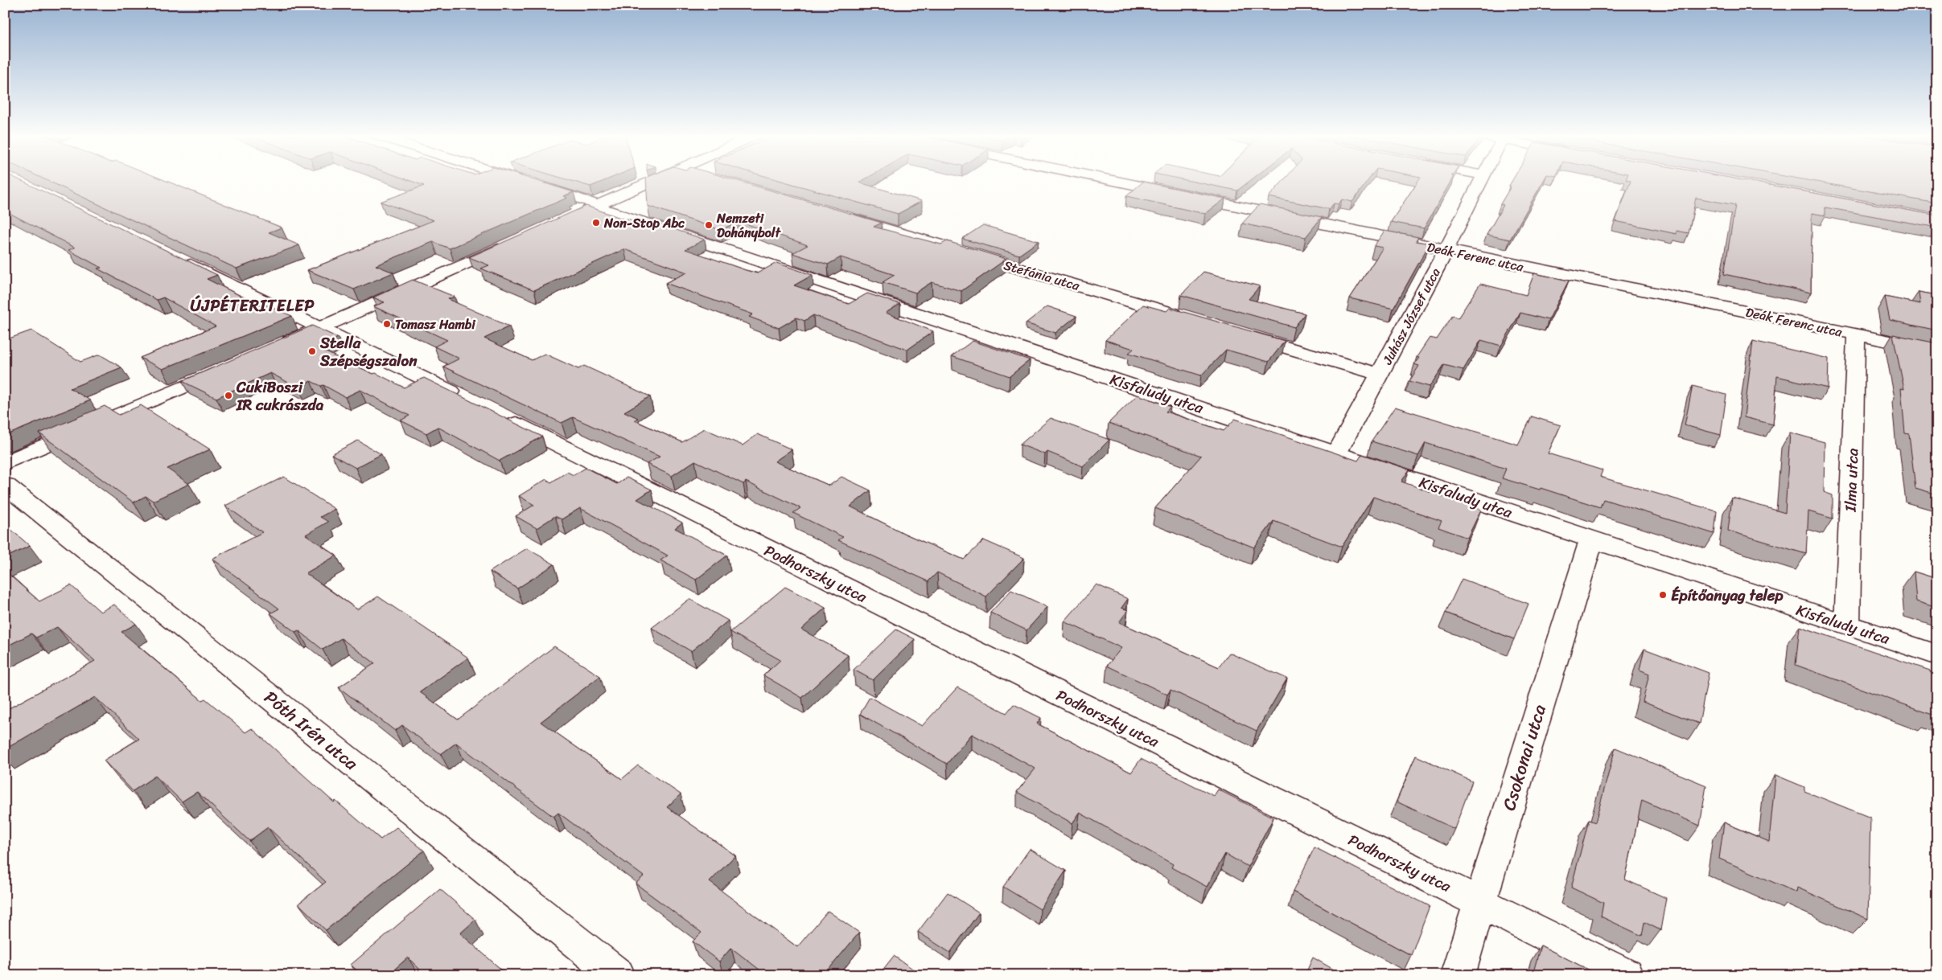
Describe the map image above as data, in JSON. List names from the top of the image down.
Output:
{
  "streets": {
    "street": [
      "Deák Ferenc utca",
      "Stefánia utca",
      "Juhász József utca",
      "Kisfaludy utca",
      "Ilma utca",
      "Podhorszky utca",
      "Póth Irén utca",
      "Csokonai utca"
    ]
  },
  "crossings": [
    ["Deák Ferenc utca", "Juhász József utca"],
    ["Deák Ferenc utca", "Ilma utca"],
    ["Juhász József utca", "Kisfaludy utca"],
    ["Kisfaludy utca", "Ilma utca"],
    ["Kisfaludy utca", "Csokonai utca"],
    ["Podhorszky utca", "Csokonai utca"]
  ],
  "districts": ["ÚJPÉTERITELEP"],
  "places": [
    "Non-Stop Abc",
    "Nemzeti Dohánybolt",
    "Tomasz Hambi",
    "Stella Szépségszalon",
    "CukiBoszi IR cukrászda",
    "Építőanyag telep"
  ]
}
